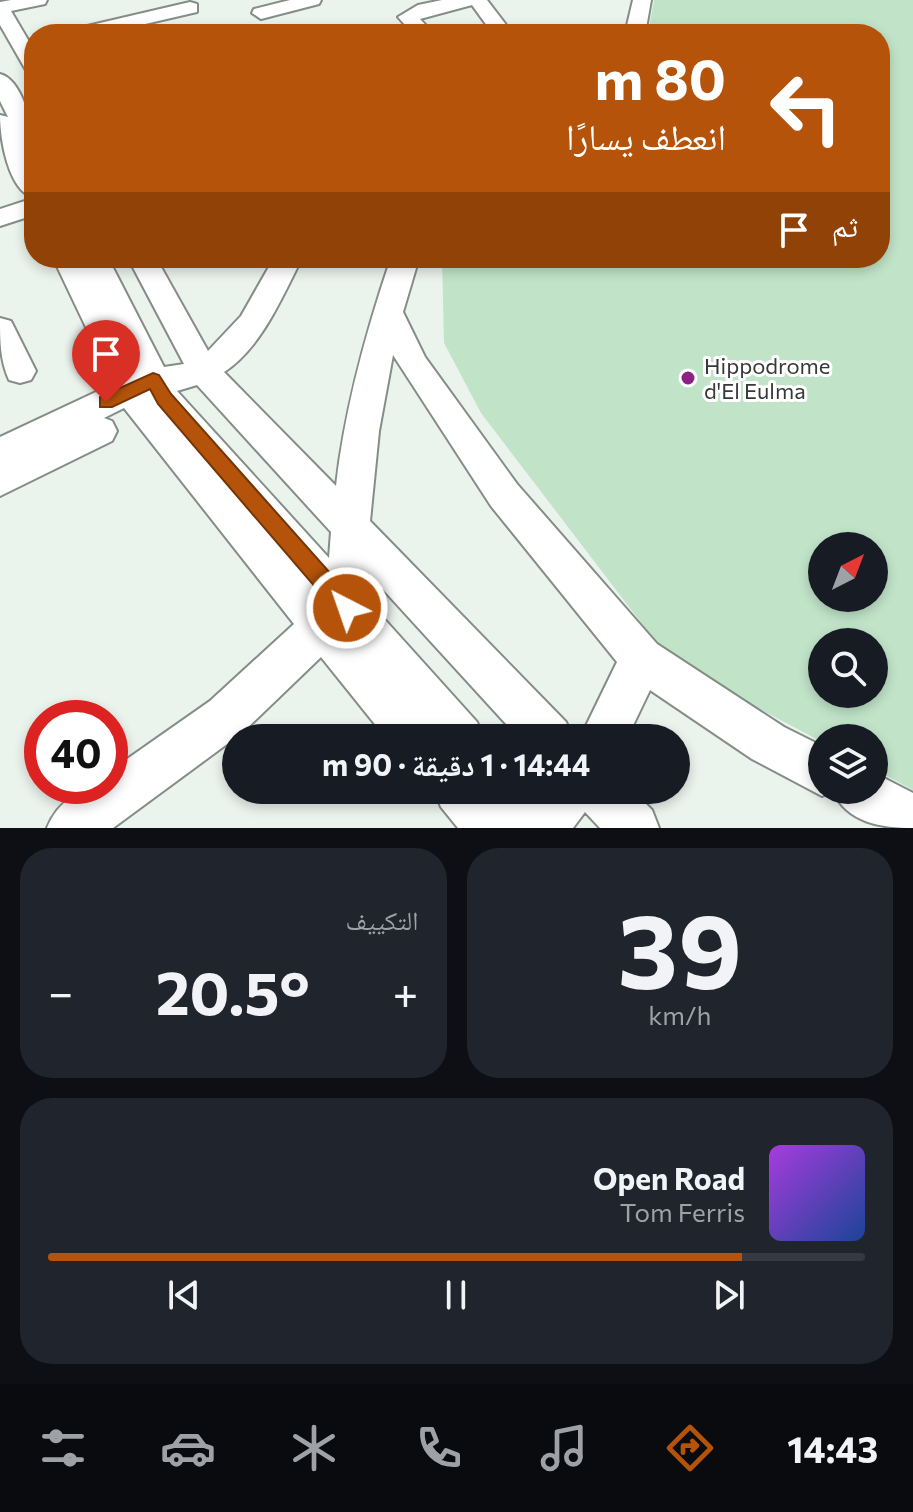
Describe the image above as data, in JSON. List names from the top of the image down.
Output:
{
  "places": ["Hippodrome d'El Eulma"],
  "north": "top right",
  "page": {
    "turn": ["80 m", "انعطف يسارًا"],
    "then": "ثم",
    "limit": "40",
    "trip": "14:44 · 1 دقيقة · 90 m",
    "tile": [
      ["39", "km/h"],
      "التكييف"
    ],
    "heat": ["−", "20.5°", "+"],
    "song": ["Open Road", "Tom Ferris"],
    "tabs": "14:43"
  }
}
